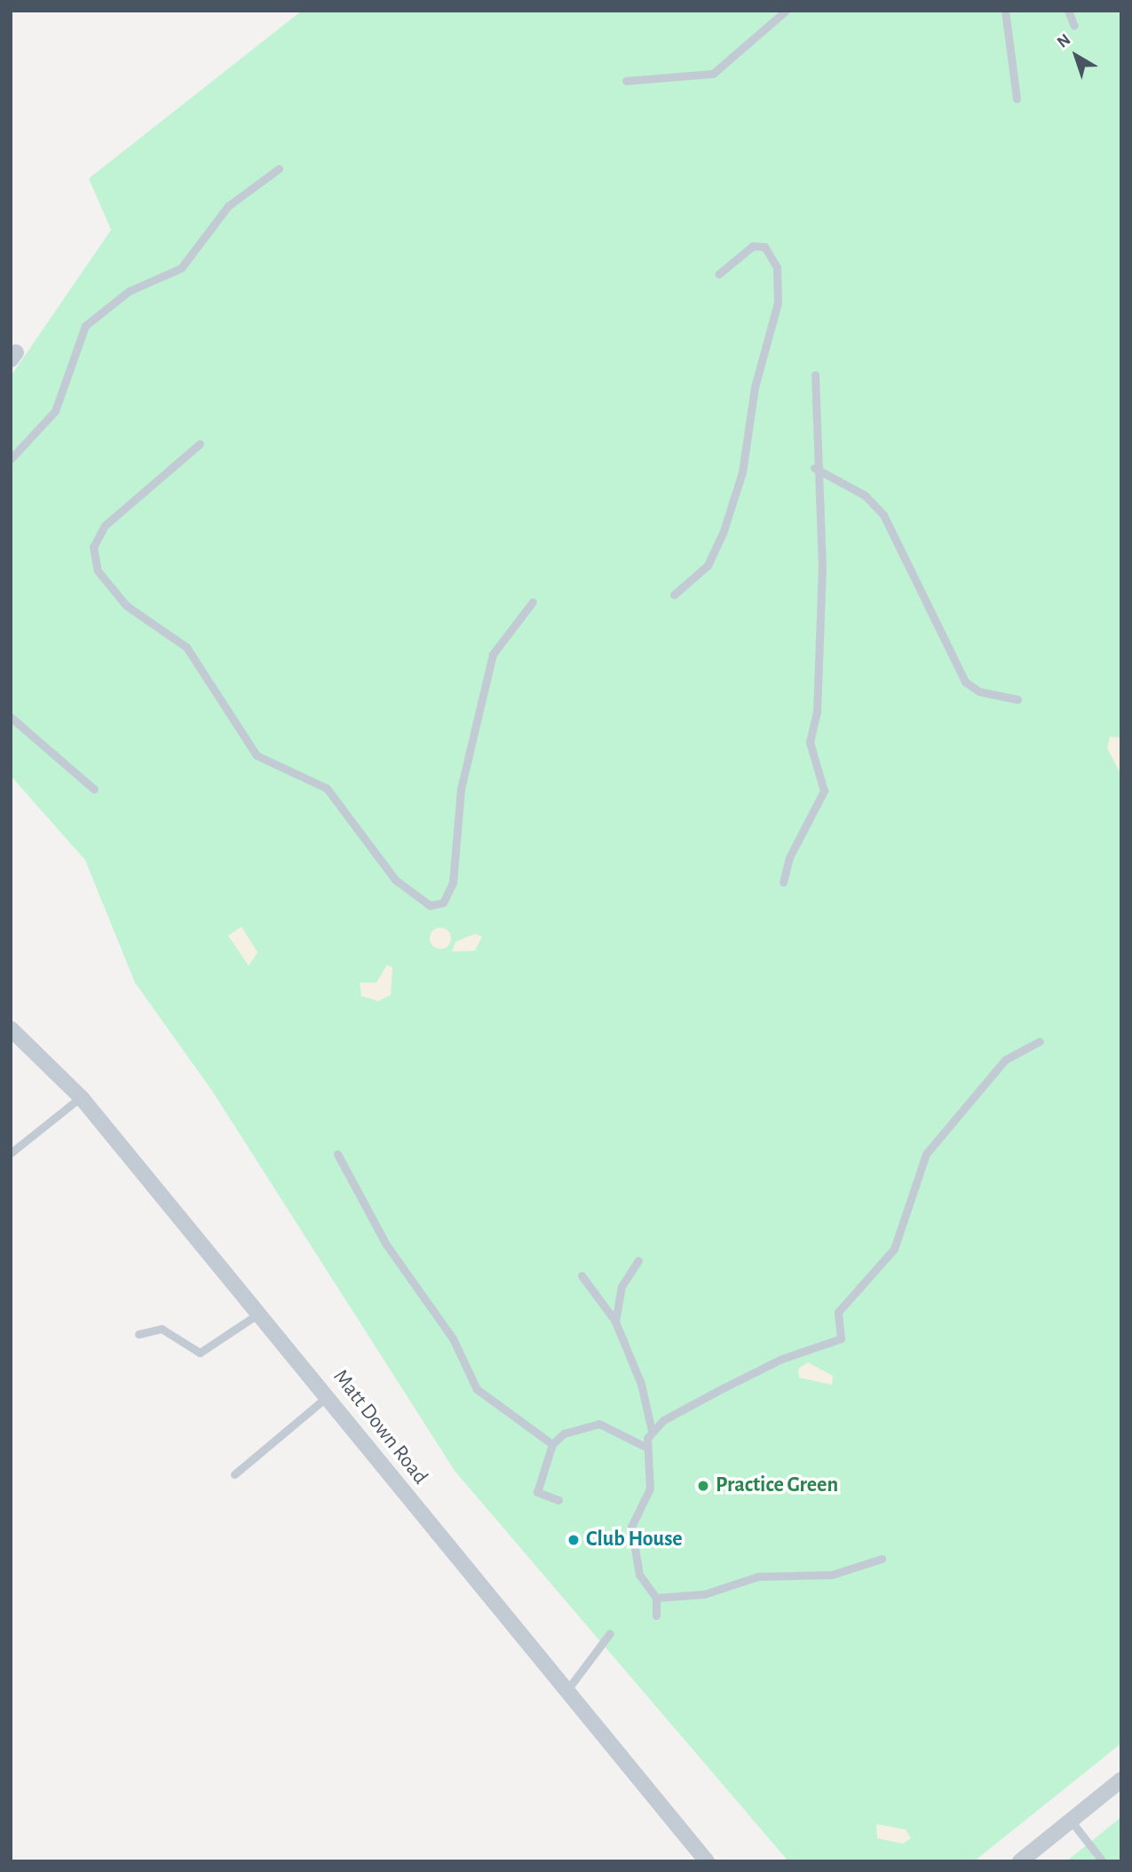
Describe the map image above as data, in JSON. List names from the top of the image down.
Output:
{
  "streets": {
    "street": ["Matt Down Road"]
  },
  "places": ["Practice Green", "Club House"],
  "north": "top left"
}
